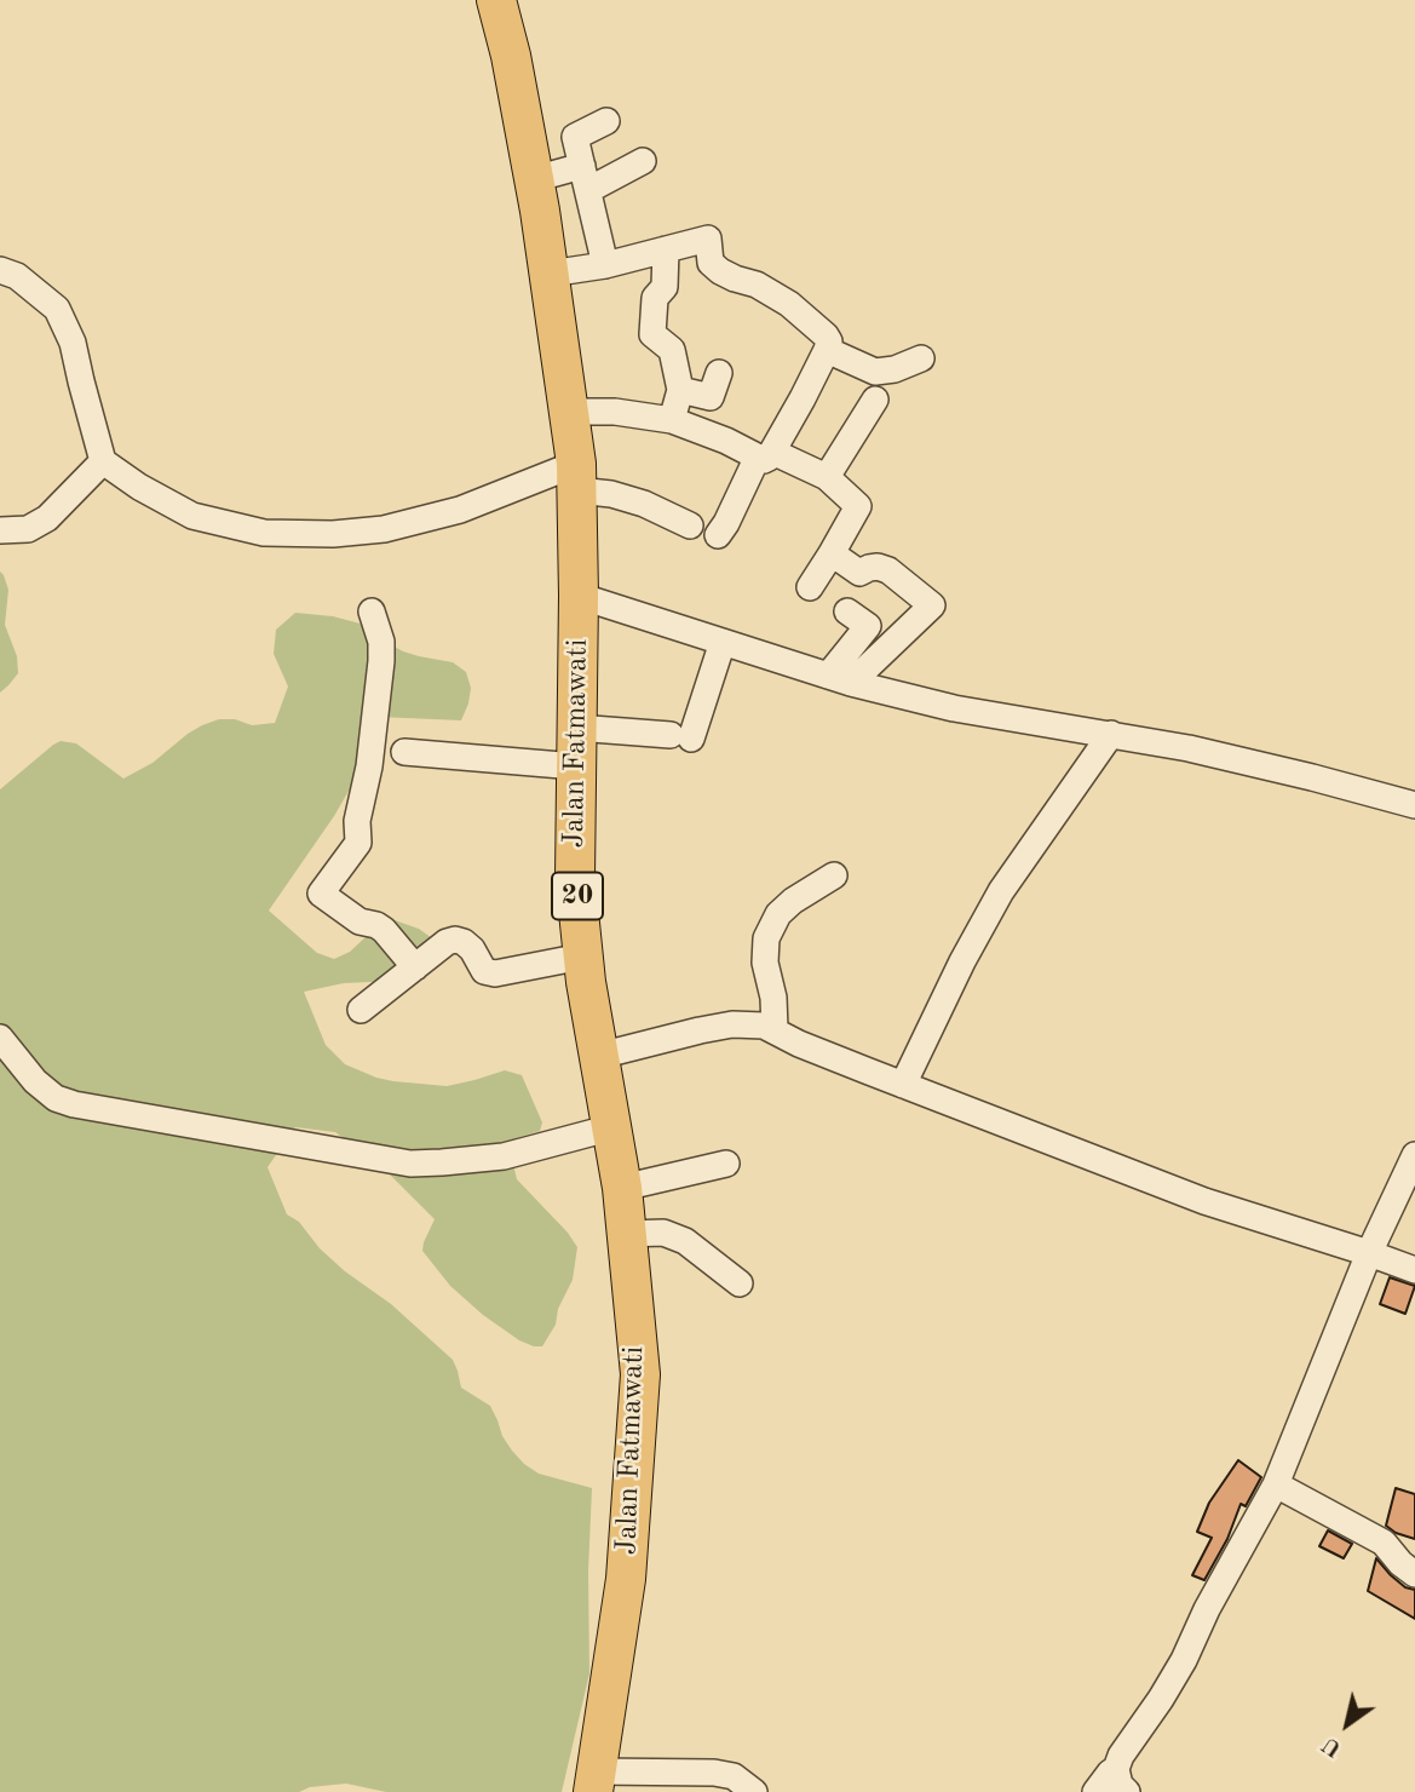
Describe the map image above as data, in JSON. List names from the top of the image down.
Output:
{
  "streets": {
    "highway": ["Jalan Fatmawati", "20"]
  },
  "north": "bottom left"
}
